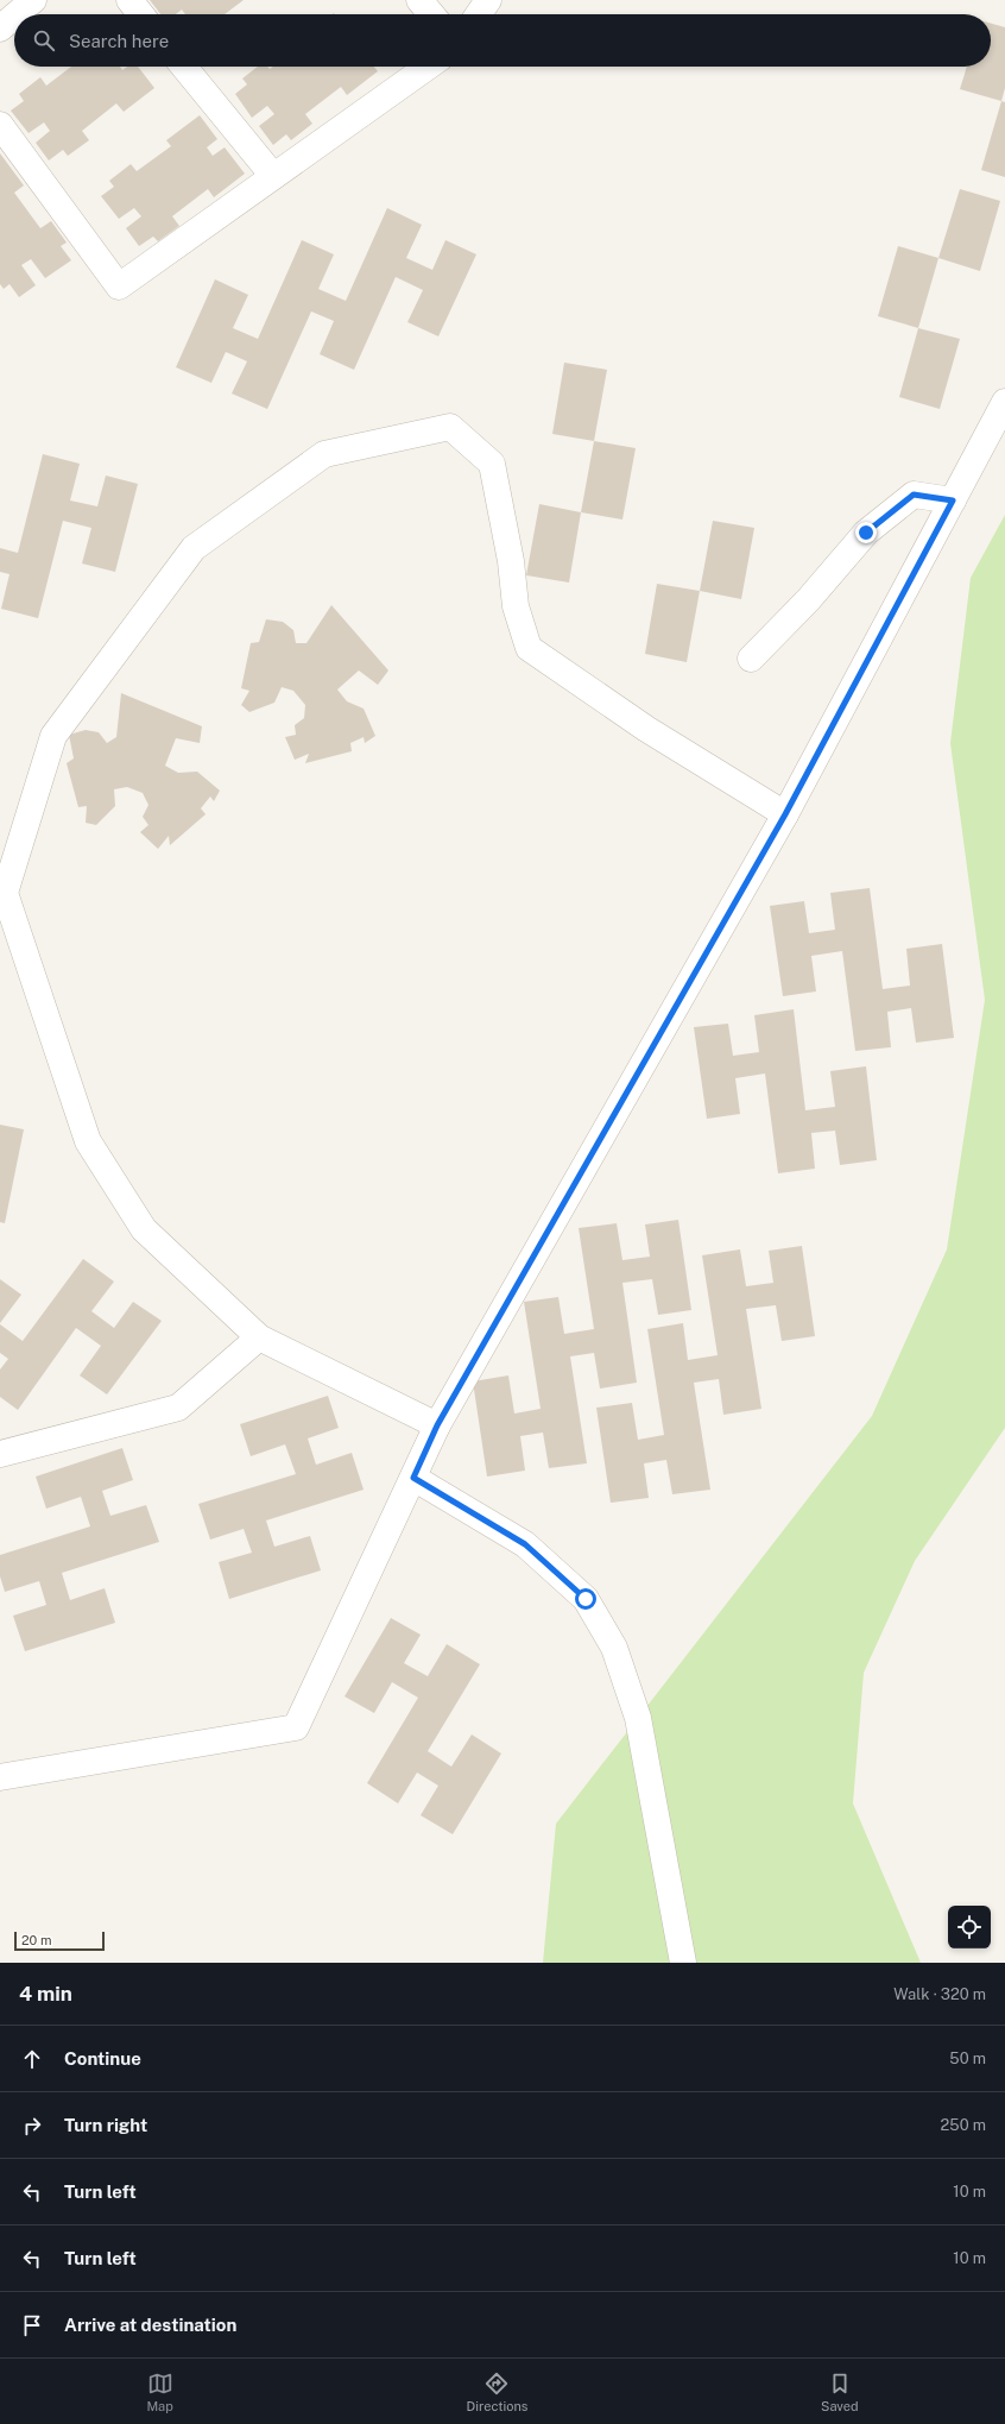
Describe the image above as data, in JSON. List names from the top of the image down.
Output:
{
  "scale_bar": "20 m",
  "page": {
    "search": "Search here",
    "scale": "20 m",
    "heading": ["4 min", "Walk · 320 m"],
    "list": [
      ["Continue", "50 m"],
      ["Turn right", "250 m"],
      ["Turn left", "10 m"],
      ["Turn left", "10 m"],
      "Arrive at destination"
    ],
    "nav": ["Map", "Directions", "Saved"]
  }
}
